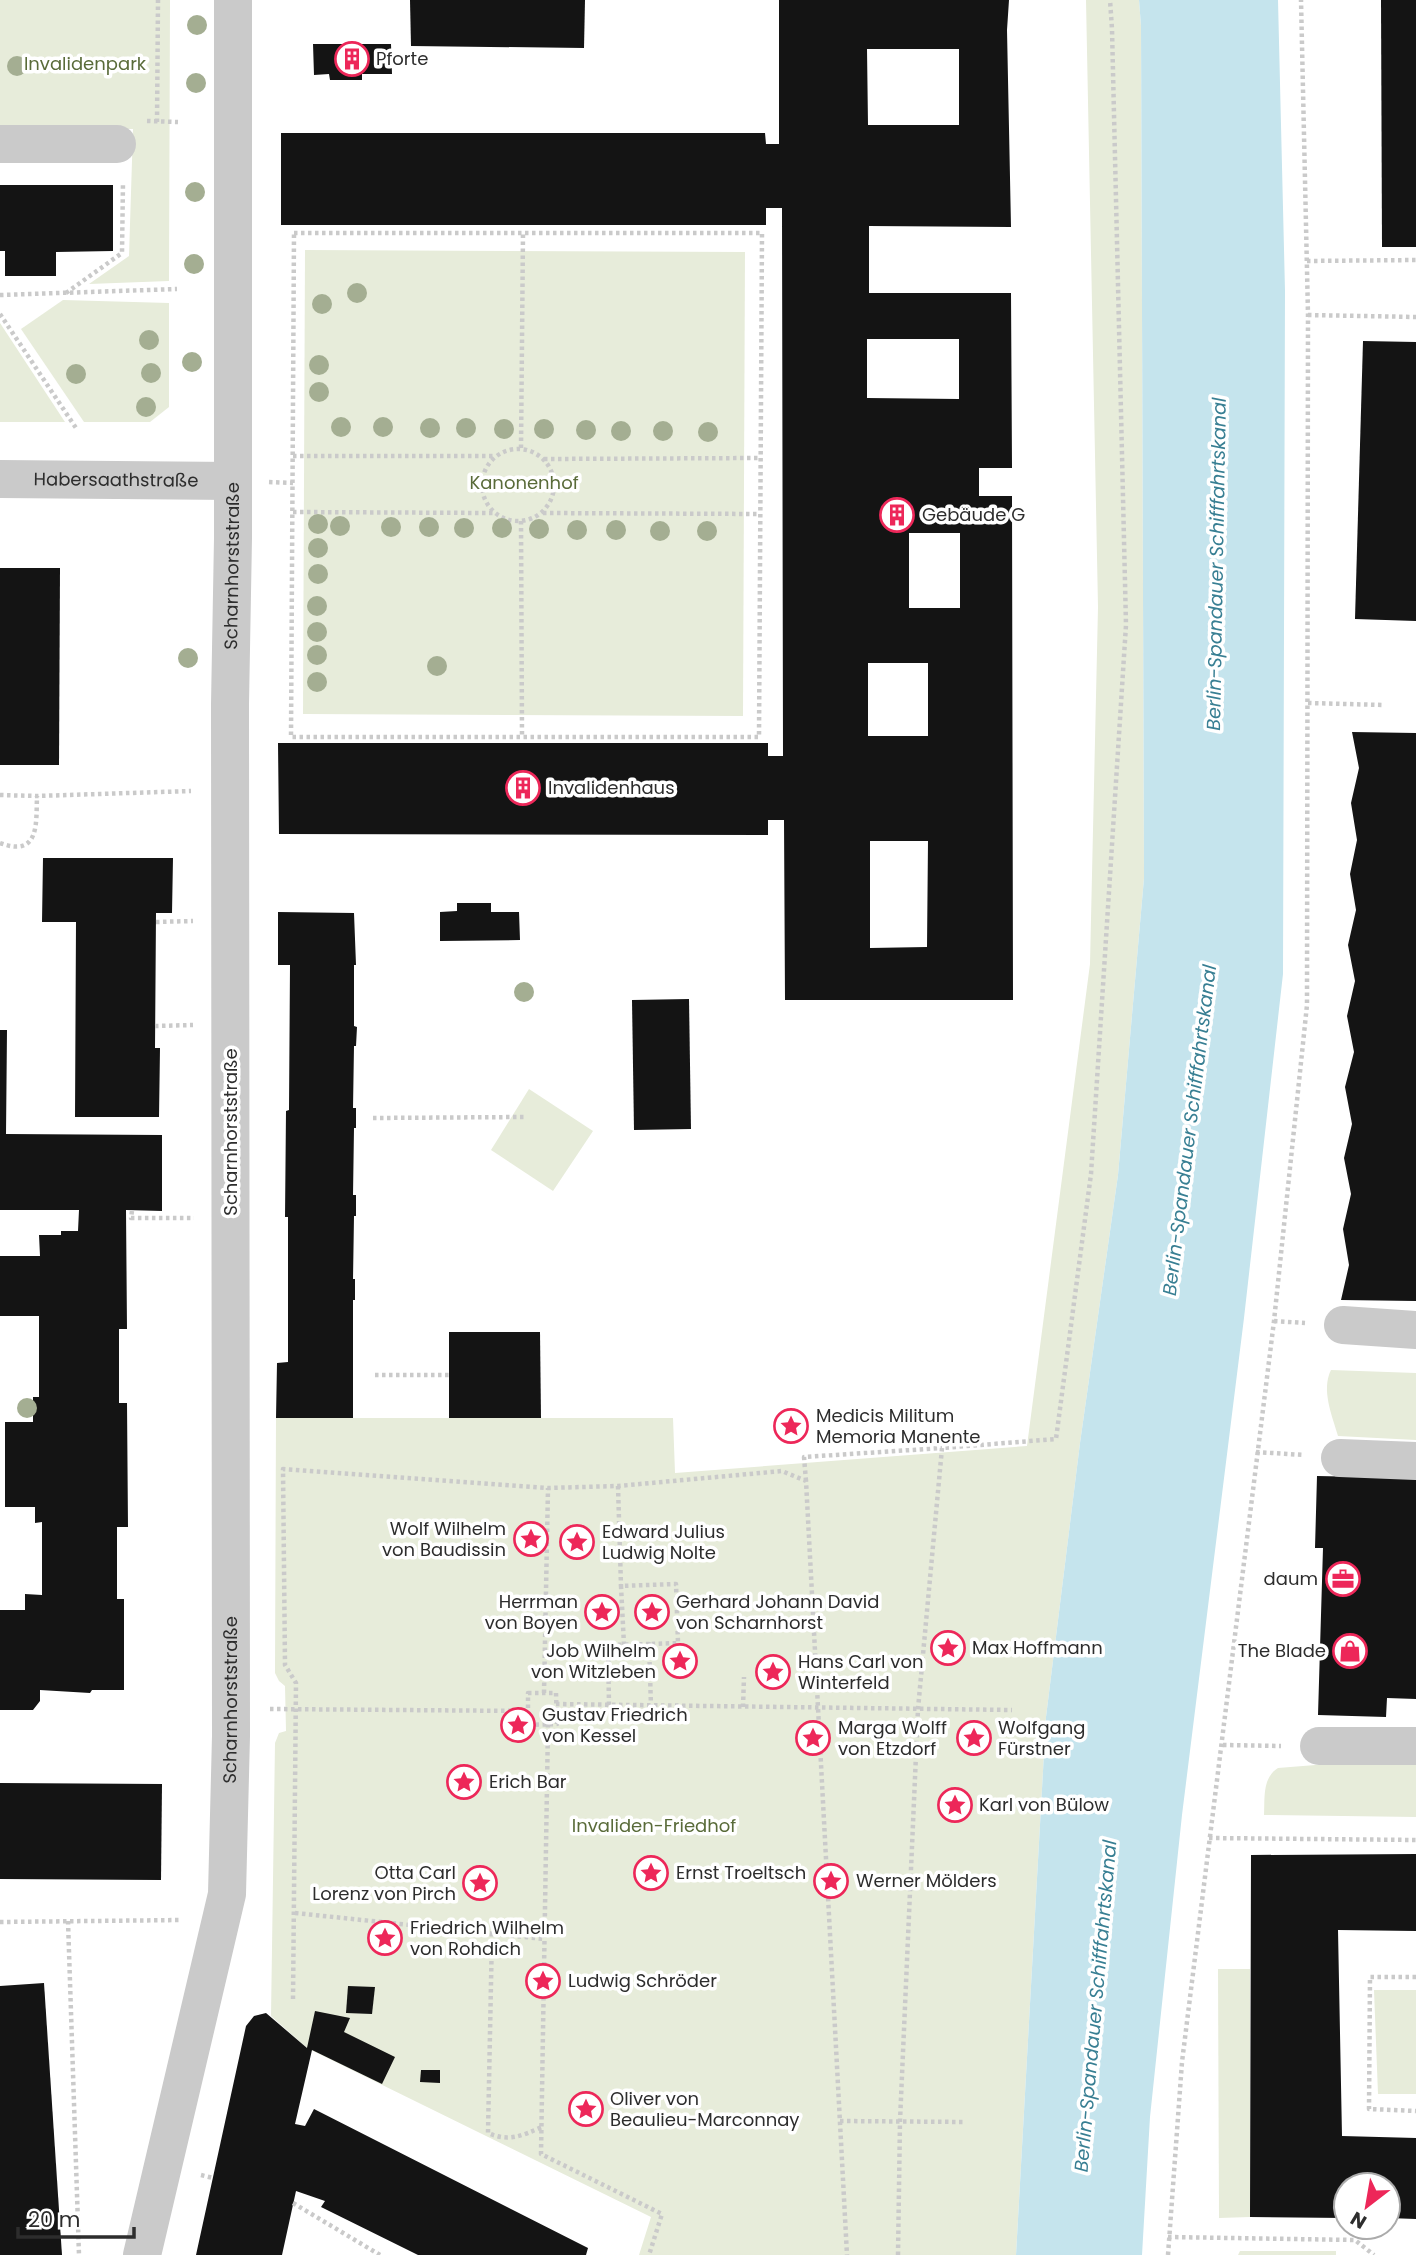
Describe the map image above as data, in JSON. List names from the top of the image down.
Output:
{
  "streets": {
    "street": ["Habersaathstraße", "Scharnhorststraße"]
  },
  "crossings": [
    ["Habersaathstraße", "Scharnhorststraße"]
  ],
  "water": ["Berlin-Spandauer Schifffahrtskanal"],
  "parks": ["Invalidenpark", "Kanonenhof", "Invaliden-Friedhof"],
  "places": {
    "building": ["Pforte", "Gebäude G", "Invalidenhaus"],
    "place": [
      "Medicis Militum Memoria Manente",
      "Wolf Wilhelm von Baudissin",
      "Edward Julius Ludwig Nolte",
      "Herrman von Boyen",
      "Gerhard Johann David von Scharnhorst",
      "Max Hoffmann",
      "Job Wilhelm von Witzleben",
      "Hans Carl von Winterfeld",
      "Gustav Friedrich von Kessel",
      "Marga Wolff von Etzdorf",
      "Wolfgang Fürstner",
      "Erich Bar",
      "Karl von Bülow",
      "Ernst Troeltsch",
      "Werner Mölders",
      "Otta Carl Lorenz von Pirch",
      "Friedrich Wilhelm von Rohdich",
      "Ludwig Schröder",
      "Oliver von Beaulieu-Marconnay"
    ],
    "office": ["daum"],
    "shop": ["The Blade"]
  },
  "scale_bar": "20 m",
  "north": "bottom left"
}
